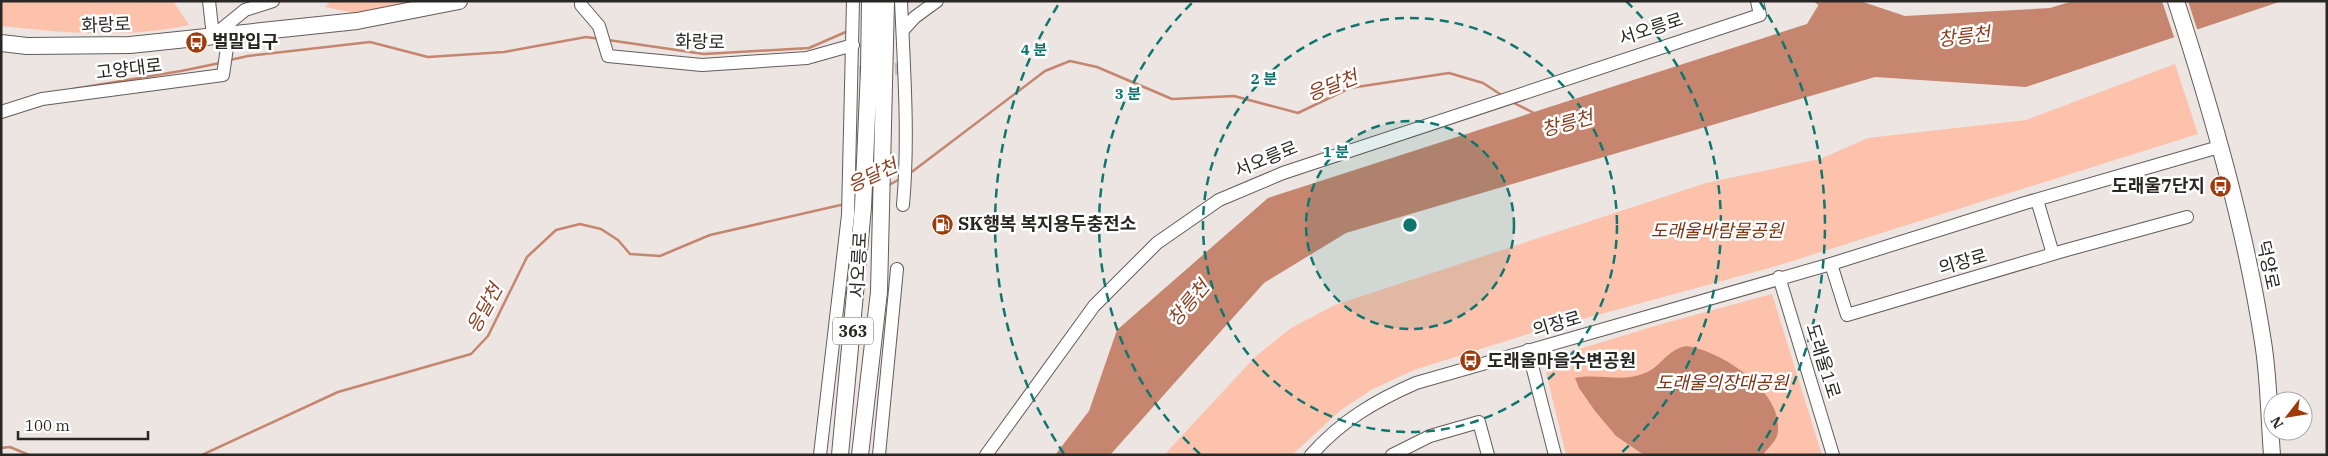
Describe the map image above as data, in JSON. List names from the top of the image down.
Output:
{
  "streets": {
    "main road": [
      "화랑로",
      "서오릉로",
      "덕양로",
      "363"
    ],
    "street": ["고양대로", "의장로", "도래울1로"]
  },
  "crossings": [
    ["화랑로", "고양대로"],
    ["서오릉로", "363"],
    ["의장로", "덕양로"],
    ["의장로", "도래울1로"]
  ],
  "water": ["창릉천", "응달천"],
  "parks": ["도래울바람물공원", "도래울의장대공원"],
  "places": {
    "bus stop": ["벌말입구", "도래울7단지", "도래울마을수변공원"],
    "fuel station": ["SK행복 복지용두충전소"]
  },
  "scale_bar": "100 m",
  "north": "bottom left",
  "rings": [
    "4 분",
    "2 분",
    "3 분",
    "1 분"
  ]
}
